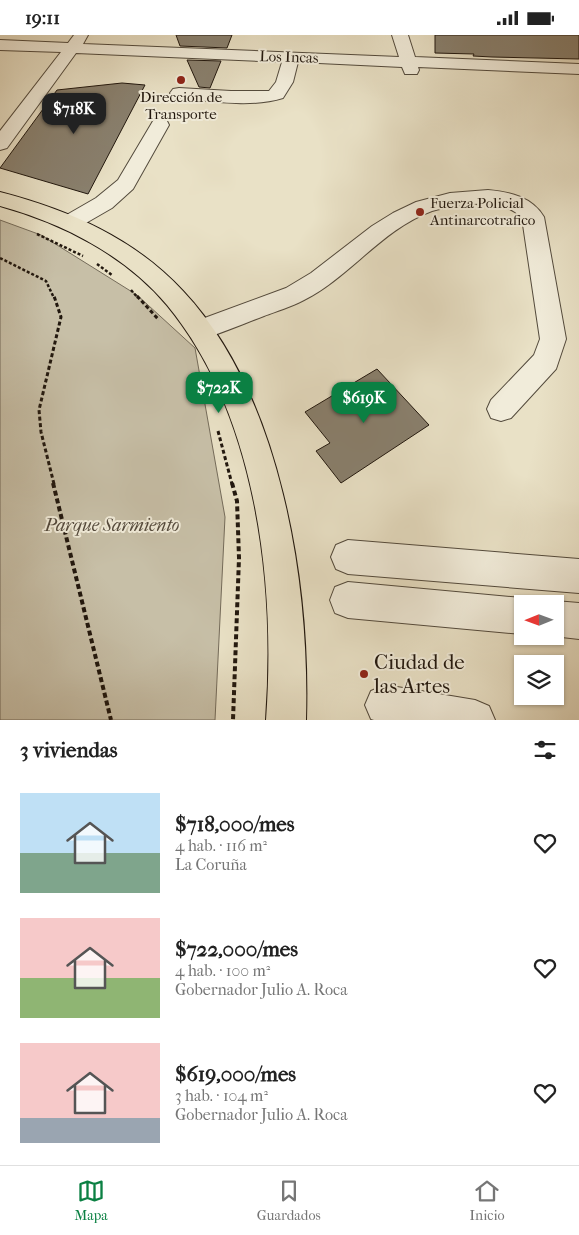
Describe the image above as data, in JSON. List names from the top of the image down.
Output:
{
  "streets": {
    "street": ["Los Incas"]
  },
  "parks": ["Parque Sarmiento"],
  "places": ["Dirección de Transporte", "Fuerza Policial Antinarcotrafico", "Ciudad de las Artes"],
  "north": "left",
  "page": {
    "status": "19:11",
    "price": ["$718K", "$722K", "$619K"],
    "heading": "3 viviendas",
    "list": [
      {
        "name": "$718,000/mes",
        "note": "4 hab. · 116 m² · La Coruña"
      },
      {
        "name": "$722,000/mes",
        "note": "4 hab. · 100 m² · Gobernador Julio A. Roca"
      },
      {
        "name": "$619,000/mes",
        "note": "3 hab. · 104 m² · Gobernador Julio A. Roca"
      }
    ],
    "tabs": ["Mapa", "Guardados", "Inicio"]
  }
}
